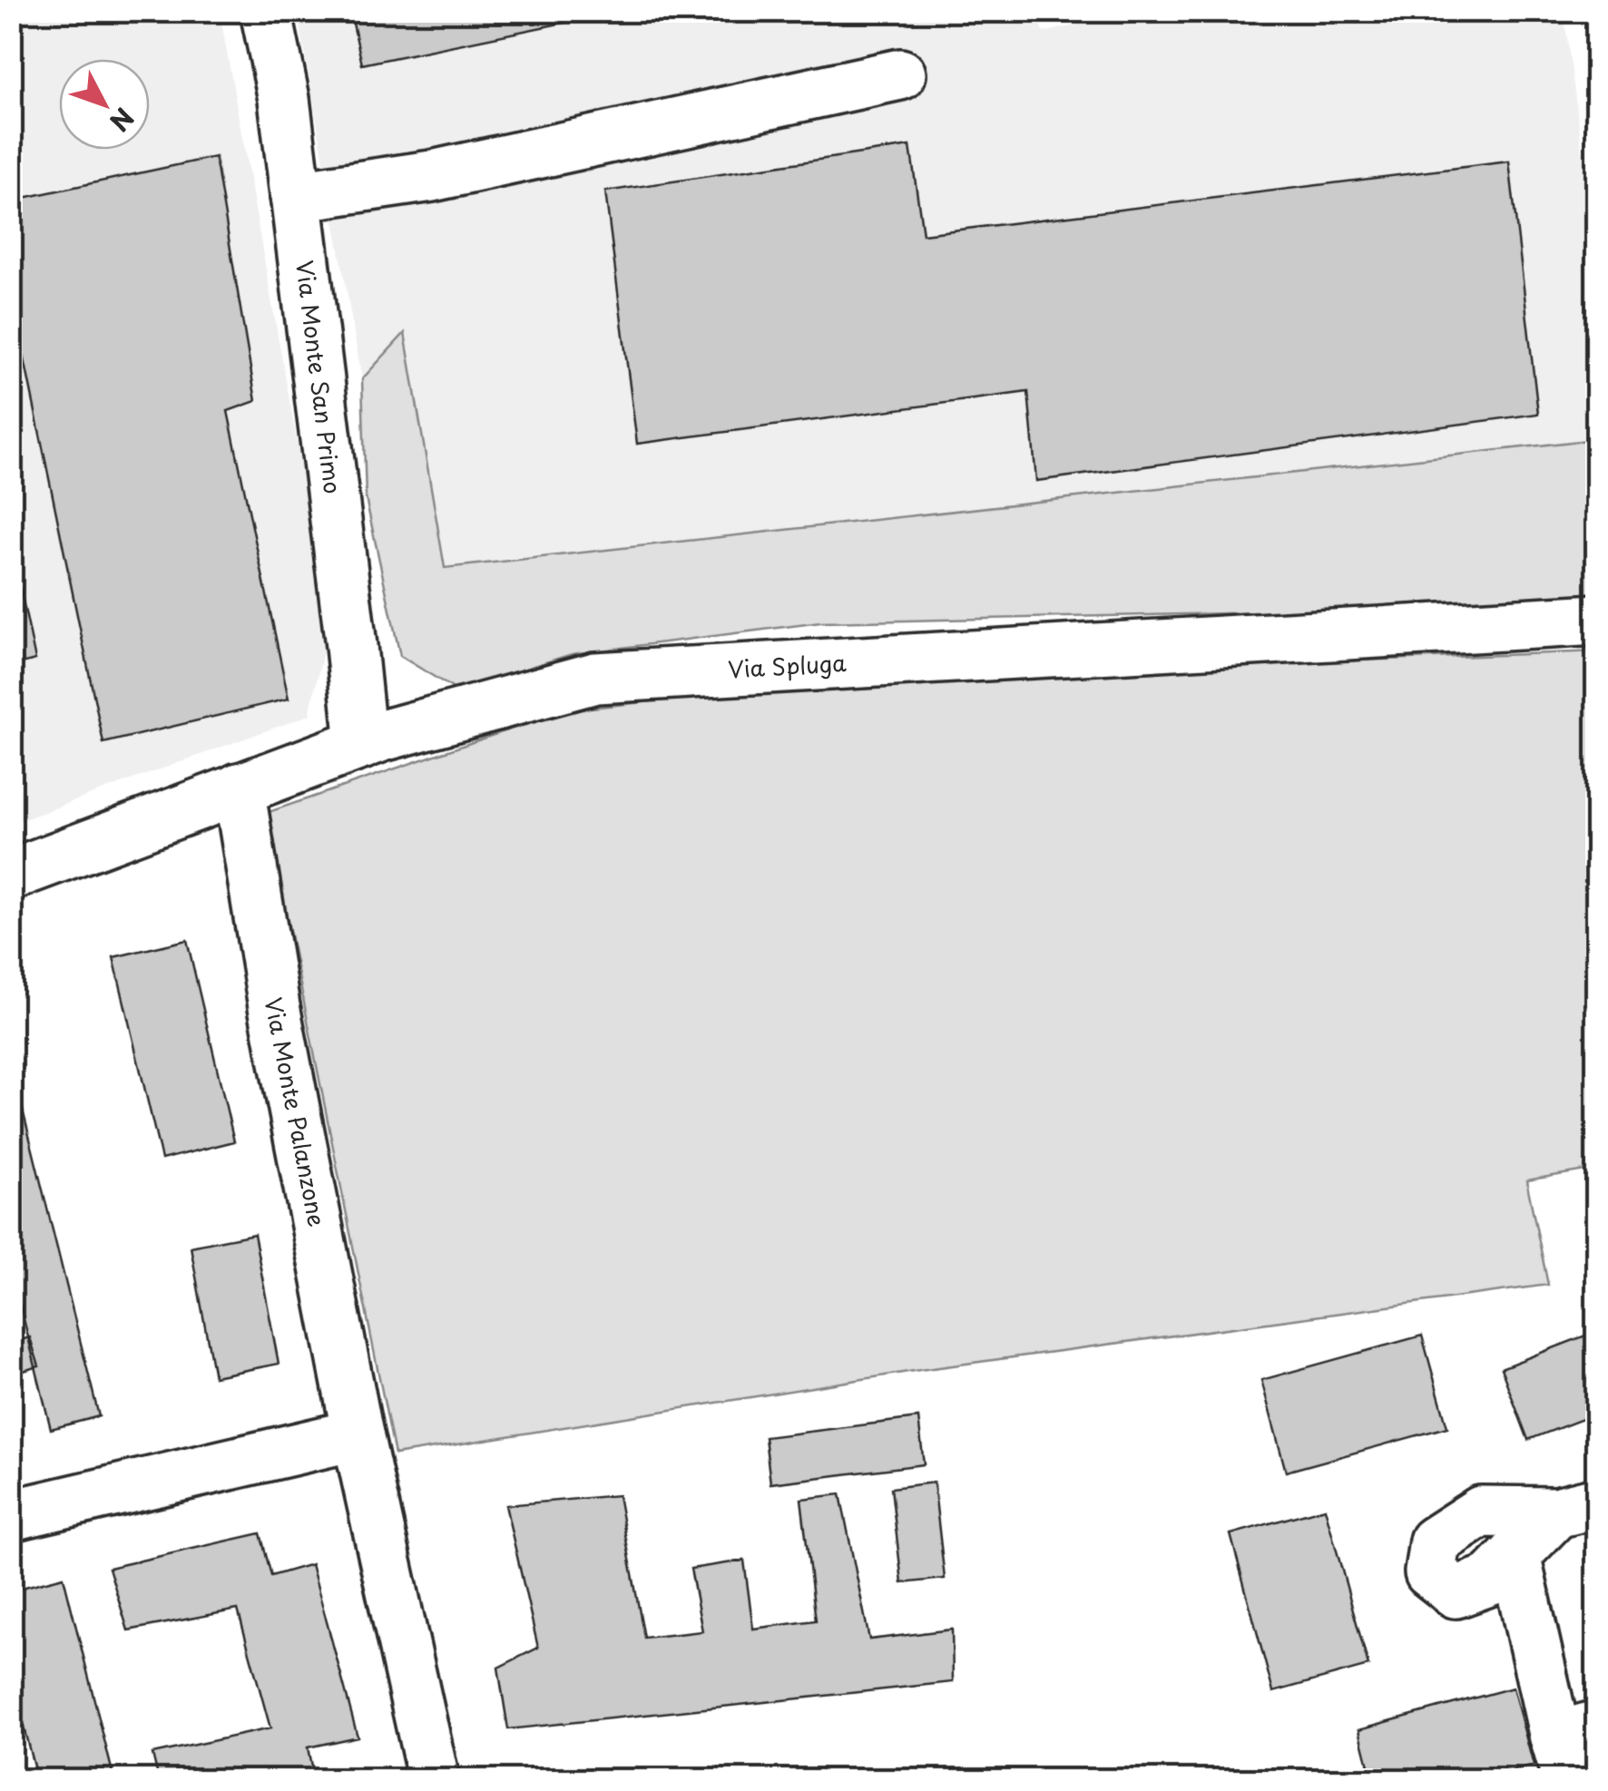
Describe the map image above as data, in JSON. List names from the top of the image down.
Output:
{
  "streets": {
    "street": ["Via Monte San Primo", "Via Spluga", "Via Monte Palanzone"]
  },
  "crossings": [
    ["Via Monte San Primo", "Via Spluga"],
    ["Via Spluga", "Via Monte Palanzone"]
  ],
  "north": "bottom right"
}
